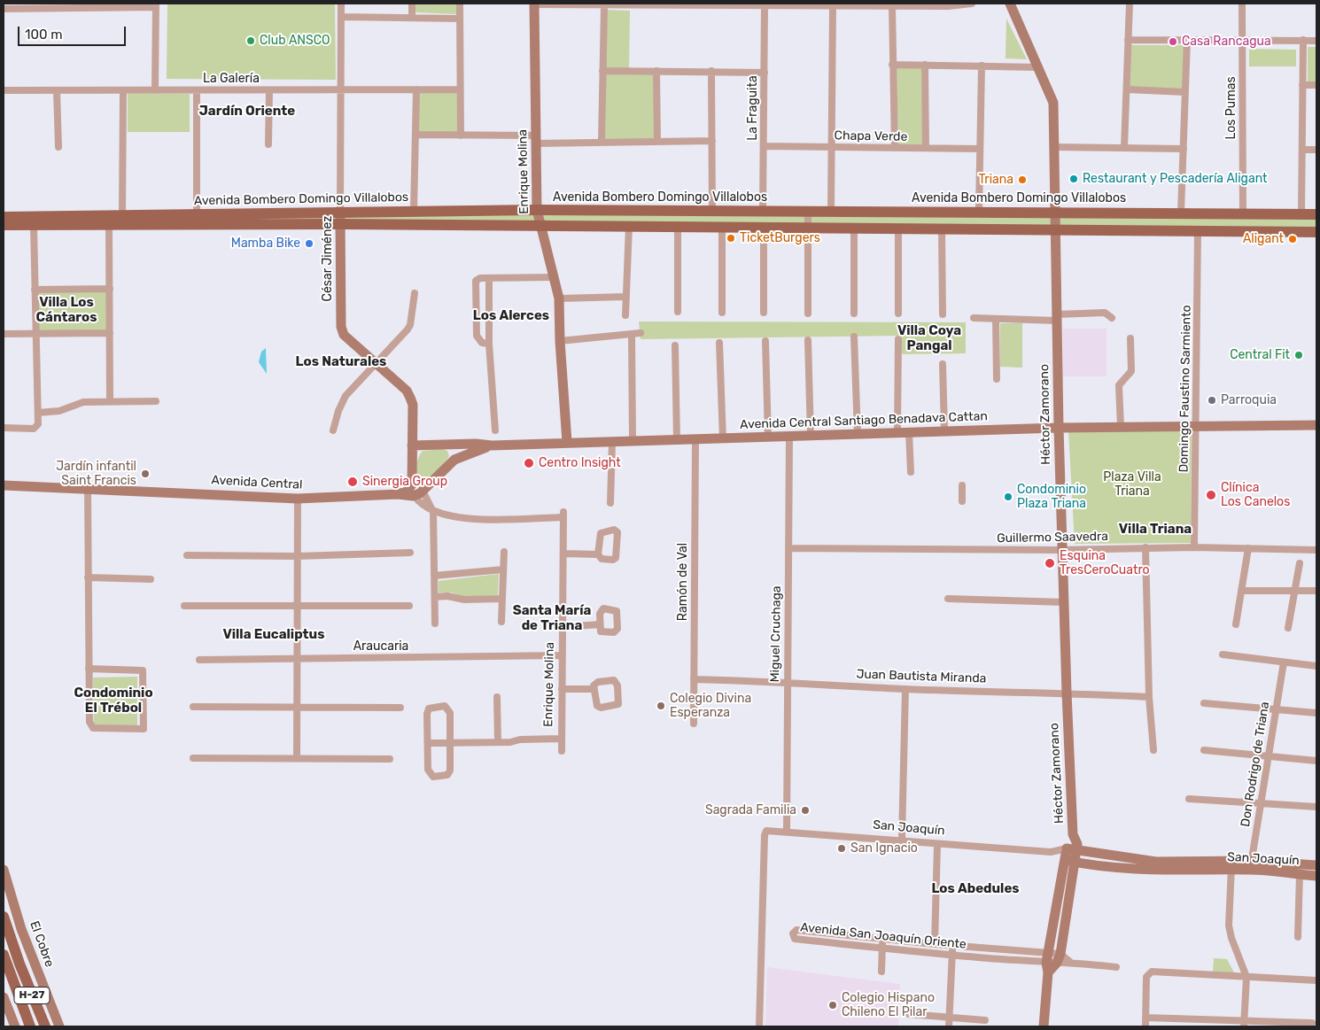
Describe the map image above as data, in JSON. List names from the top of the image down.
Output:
{
  "streets": {
    "main road": ["Avenida Bombero Domingo Villalobos", "H-27"],
    "street": [
      "La Galería",
      "La Fraguita",
      "Los Pumas",
      "Chapa Verde",
      "Enrique Molina",
      "César Jiménez",
      "Domingo Faustino Sarmiento",
      "Héctor Zamorano",
      "Avenida Central Santiago Benadava Cattan",
      "Avenida Central",
      "Guillermo Saavedra",
      "Ramón de Val",
      "Miguel Cruchaga",
      "Araucaria",
      "Juan Bautista Miranda",
      "Don Rodrigo de Triana",
      "San Joaquín",
      "Avenida San Joaquín Oriente",
      "El Cobre"
    ]
  },
  "crossings": [
    ["La Galería", "César Jiménez"],
    ["La Fraguita", "Chapa Verde"],
    ["La Fraguita", "Avenida Bombero Domingo Villalobos"],
    ["Los Pumas", "Avenida Bombero Domingo Villalobos"],
    ["Enrique Molina", "Avenida Bombero Domingo Villalobos"],
    ["Enrique Molina", "Avenida Central Santiago Benadava Cattan"],
    ["Enrique Molina", "Araucaria"],
    ["Avenida Bombero Domingo Villalobos", "César Jiménez"],
    ["Avenida Bombero Domingo Villalobos", "Domingo Faustino Sarmiento"],
    ["Avenida Bombero Domingo Villalobos", "Héctor Zamorano"],
    ["César Jiménez", "Avenida Central Santiago Benadava Cattan"],
    ["César Jiménez", "Avenida Central"],
    ["Domingo Faustino Sarmiento", "Avenida Central Santiago Benadava Cattan"],
    ["Domingo Faustino Sarmiento", "Guillermo Saavedra"],
    ["Héctor Zamorano", "Avenida Central Santiago Benadava Cattan"],
    ["Héctor Zamorano", "Guillermo Saavedra"],
    ["Héctor Zamorano", "Juan Bautista Miranda"],
    ["Héctor Zamorano", "San Joaquín"],
    ["Héctor Zamorano", "Avenida San Joaquín Oriente"],
    ["Avenida Central Santiago Benadava Cattan", "Ramón de Val"],
    ["Avenida Central Santiago Benadava Cattan", "Miguel Cruchaga"],
    ["Guillermo Saavedra", "Miguel Cruchaga"],
    ["Ramón de Val", "Juan Bautista Miranda"],
    ["Miguel Cruchaga", "Juan Bautista Miranda"],
    ["Miguel Cruchaga", "San Joaquín"],
    ["Don Rodrigo de Triana", "San Joaquín"]
  ],
  "districts": [
    "Jardín Oriente",
    "Villa Los Cántaros",
    "Los Alerces",
    "Villa Coya Pangal",
    "Los Naturales",
    "Villa Triana",
    "Santa María de Triana",
    "Villa Eucaliptus",
    "Condominio El Trébol",
    "Los Abedules"
  ],
  "parks": ["Plaza Villa Triana"],
  "places": [
    "Club ANSCO",
    "Casa Rancagua",
    "Restaurant y Pescadería Aligant",
    "Triana",
    "TicketBurgers",
    "Aligant",
    "Mamba Bike",
    "Central Fit",
    "Parroquia",
    "Centro Insight",
    "Jardín infantil Saint Francis",
    "Sinergia Group",
    "Clínica Los Canelos",
    "Condominio Plaza Triana",
    "Esquina TresCeroCuatro",
    "Colegio Divina Esperanza",
    "Sagrada Familia",
    "San Ignacio",
    "Colegio Hispano Chileno El Pilar"
  ],
  "scale_bar": "100 m"
}
